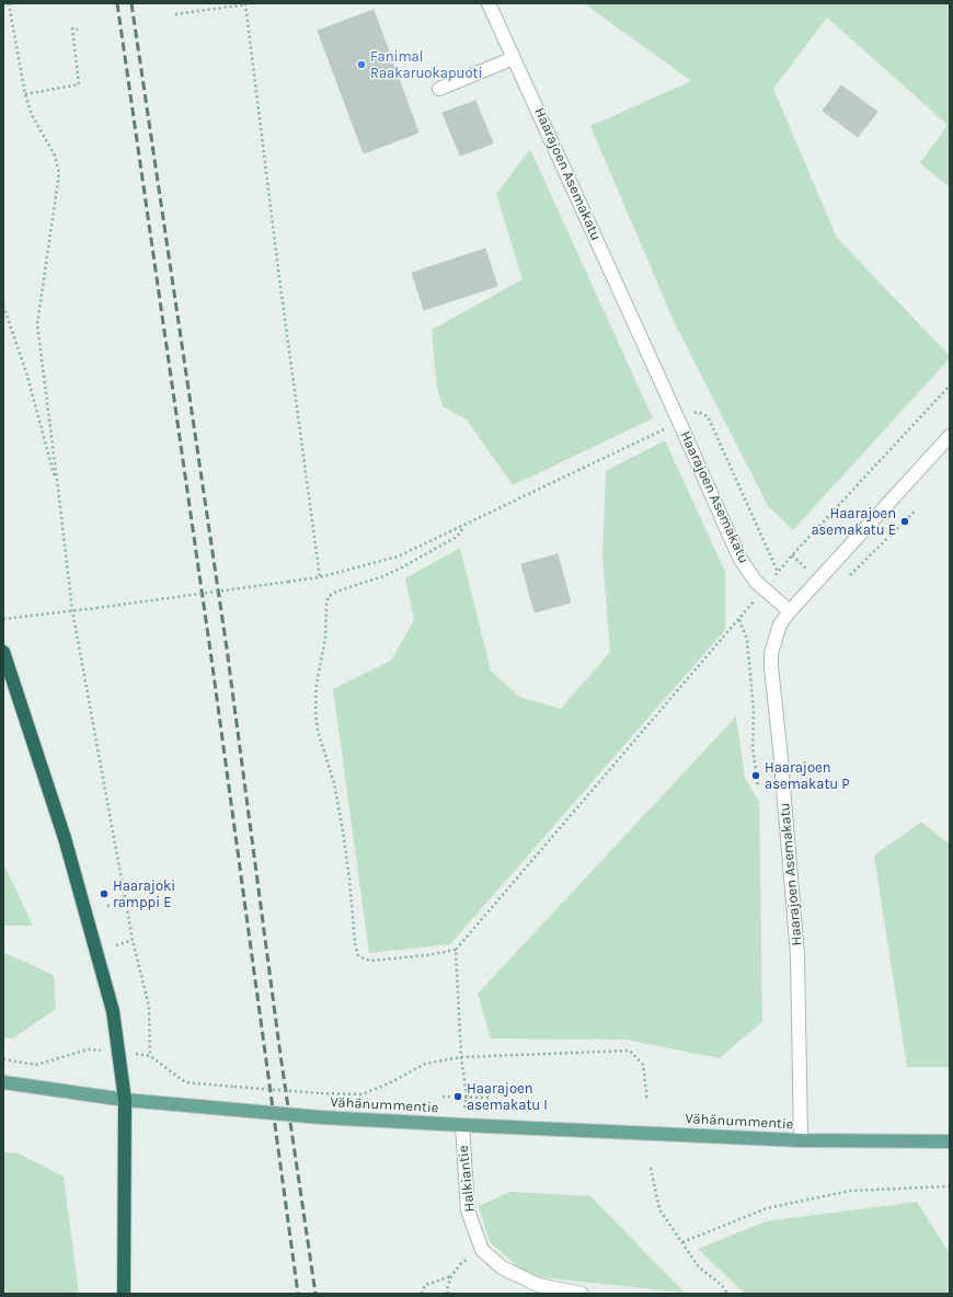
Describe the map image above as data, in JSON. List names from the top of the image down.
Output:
{
  "streets": {
    "main road": ["Vähänummentie"],
    "street": ["Haarajoen Asemakatu", "Halkiantie"]
  },
  "crossings": [
    ["Haarajoen Asemakatu", "Vähänummentie"],
    ["Vähänummentie", "Halkiantie"]
  ],
  "places": [
    "Fanimal Raakaruokapuoti",
    "Haarajoen asemakatu E",
    "Haarajoen asemakatu P",
    "Haarajoki ramppi E",
    "Haarajoen asemakatu I"
  ]
}
